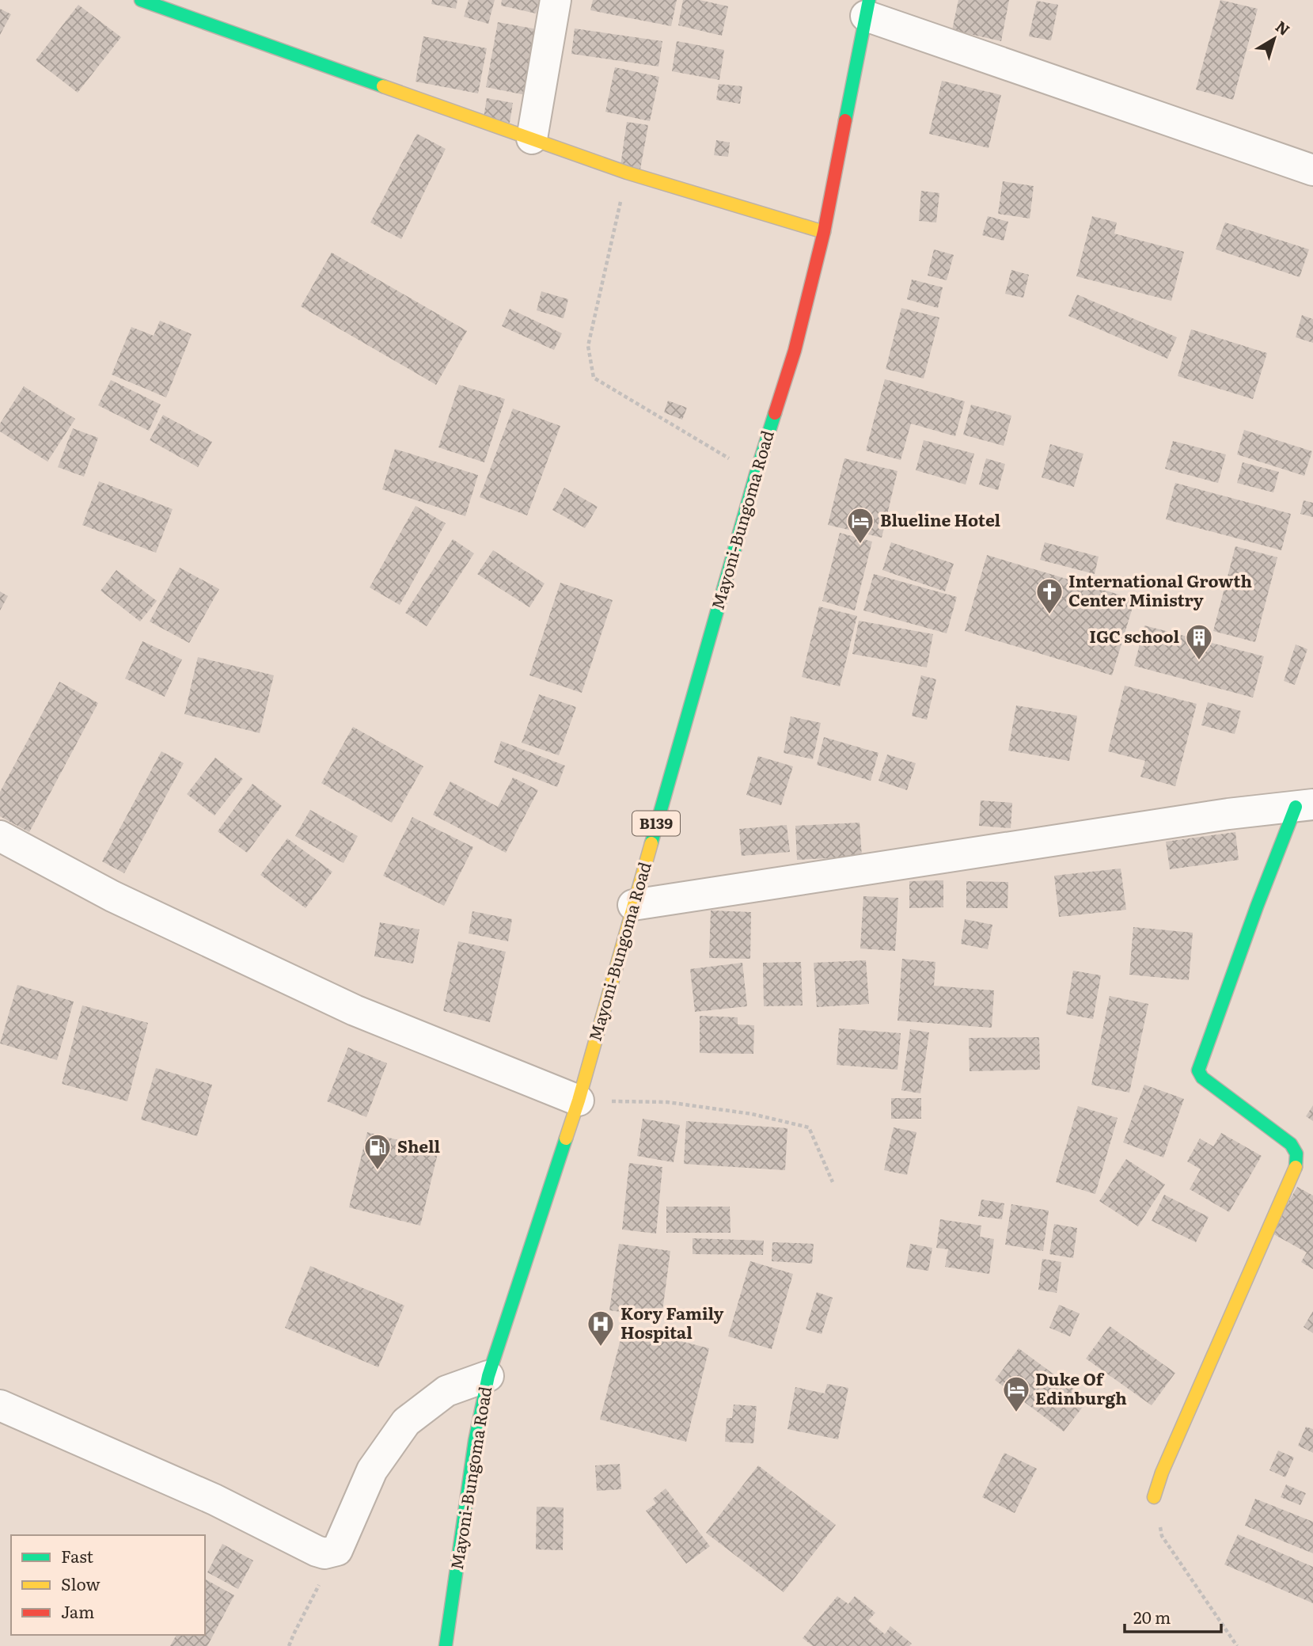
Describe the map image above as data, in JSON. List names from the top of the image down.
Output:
{
  "streets": {
    "main road": ["Mayoni-Bungoma Road", "B139"]
  },
  "places": {
    "hotel": ["Blueline Hotel", "Duke Of Edinburgh"],
    "church": ["International Growth Center Ministry"],
    "building": ["IGC school"],
    "fuel station": ["Shell"],
    "hospital": ["Kory Family Hospital"]
  },
  "legend": ["Fast", "Slow", "Jam"],
  "scale_bar": "20 m",
  "north": "top right"
}
